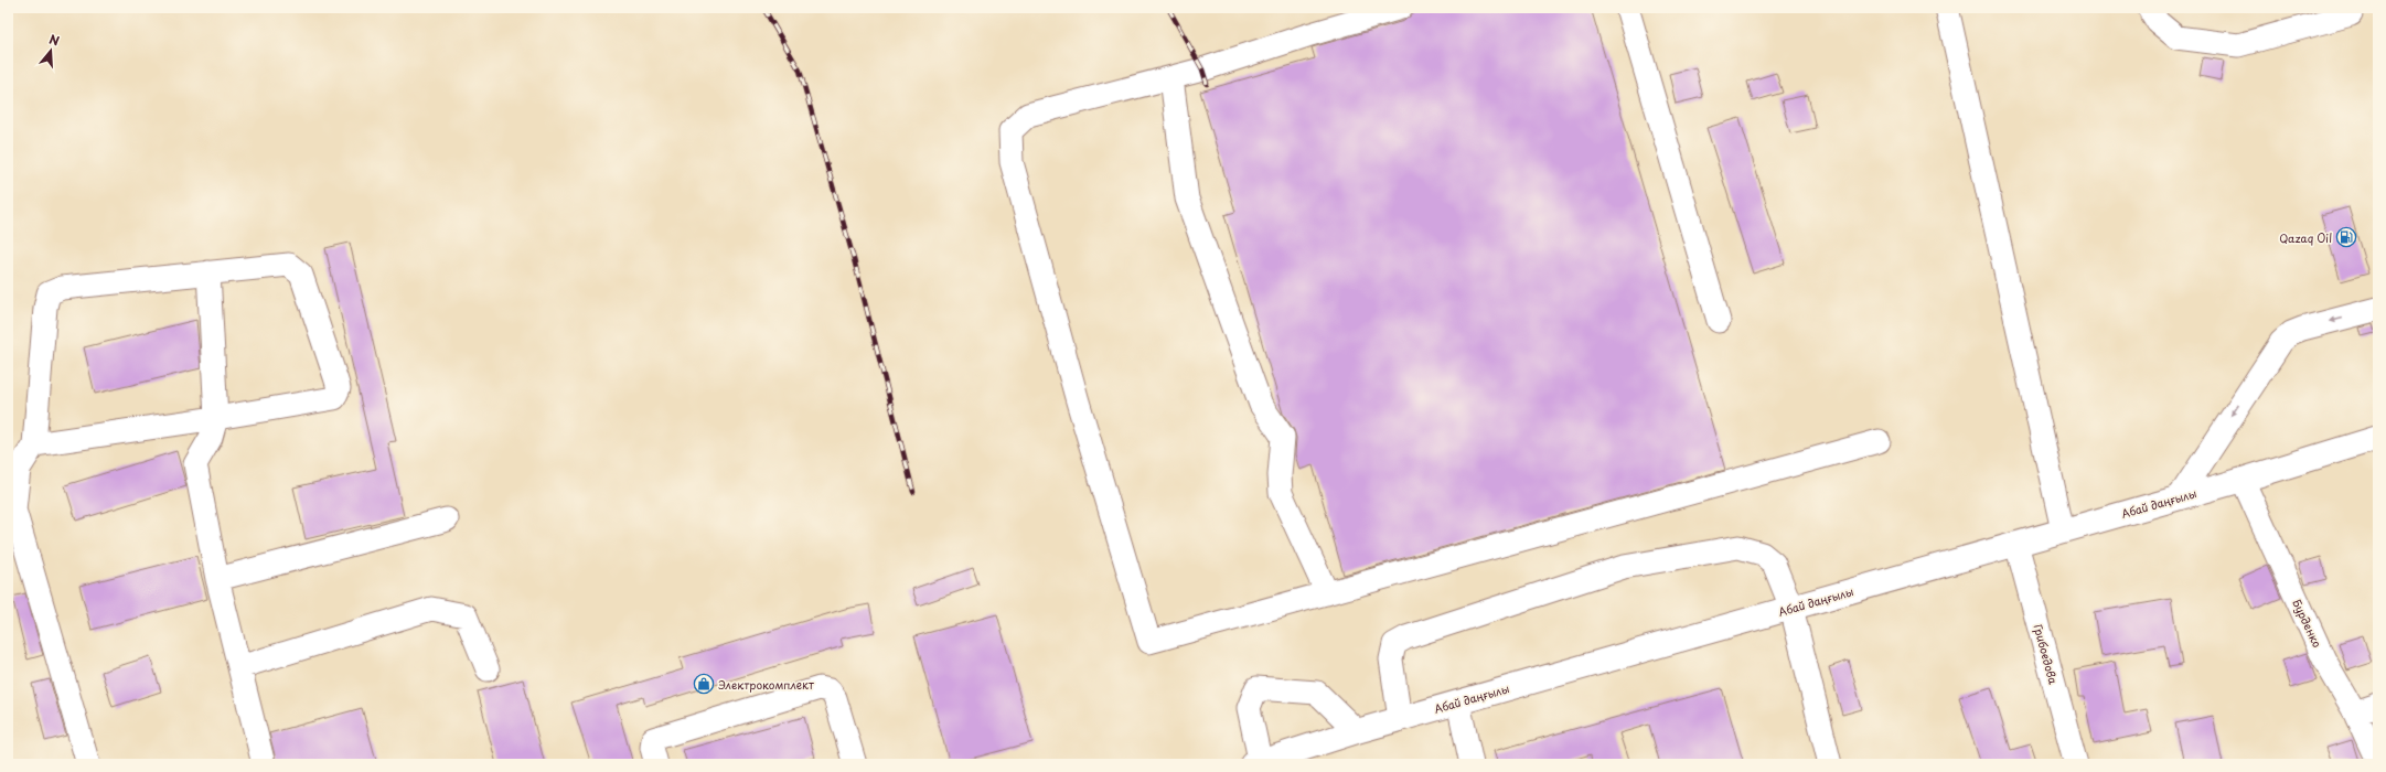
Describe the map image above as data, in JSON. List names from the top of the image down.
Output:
{
  "streets": {
    "main road": ["Абай даңғылы"],
    "street": ["Бурденко", "Грибоедова"]
  },
  "crossings": [
    ["Абай даңғылы", "Бурденко"],
    ["Абай даңғылы", "Грибоедова"]
  ],
  "places": {
    "fuel station": ["Qazaq Oil"],
    "shop": ["Электрокомплект"]
  },
  "north": "top"
}
